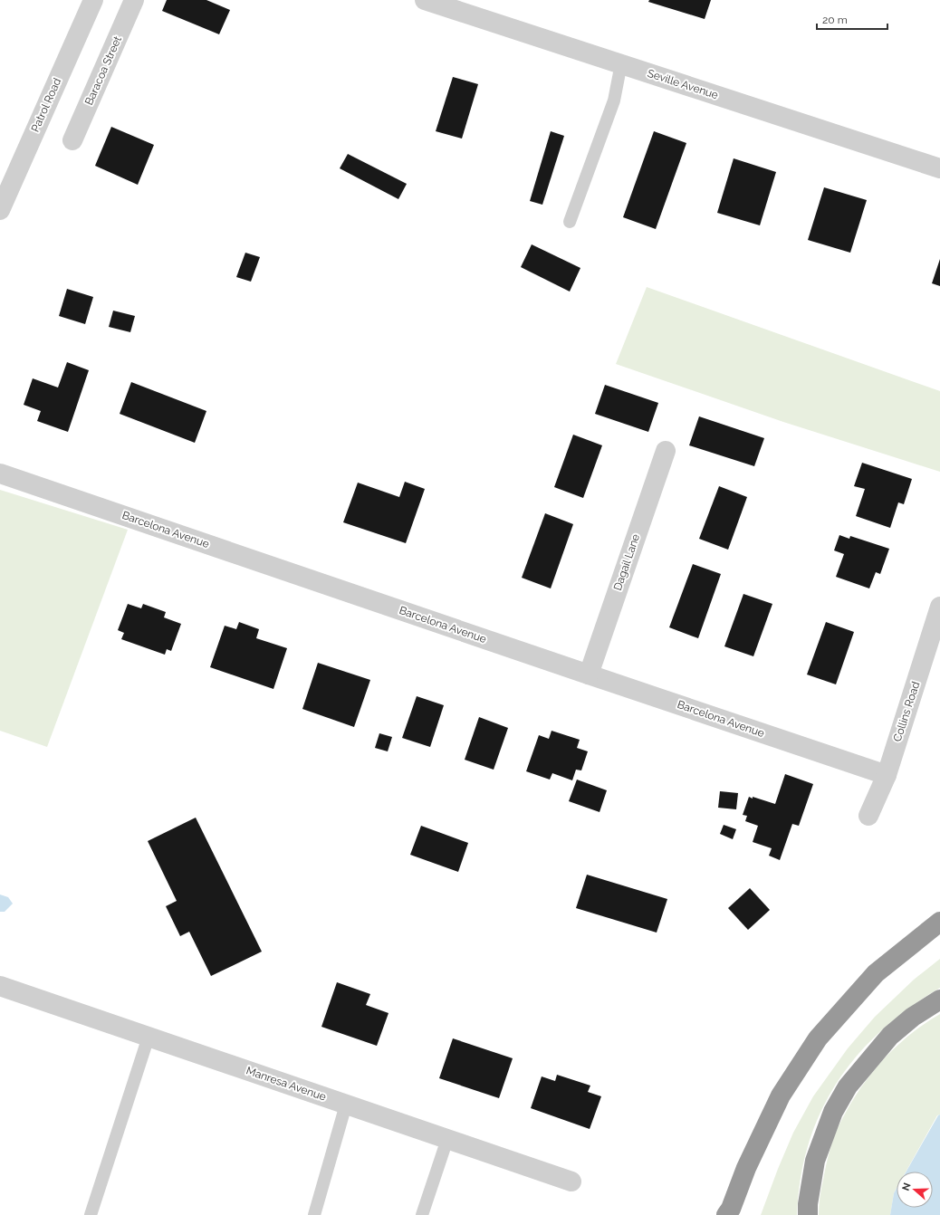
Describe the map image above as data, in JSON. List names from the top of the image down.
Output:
{
  "streets": {
    "street": [
      "Baracoa Street",
      "Seville Avenue",
      "Patrol Road",
      "Barcelona Avenue",
      "Dagail Lane",
      "Collins Road",
      "Manresa Avenue"
    ]
  },
  "crossings": [
    ["Barcelona Avenue", "Dagail Lane"],
    ["Barcelona Avenue", "Collins Road"]
  ],
  "scale_bar": "20 m",
  "north": "left"
}
